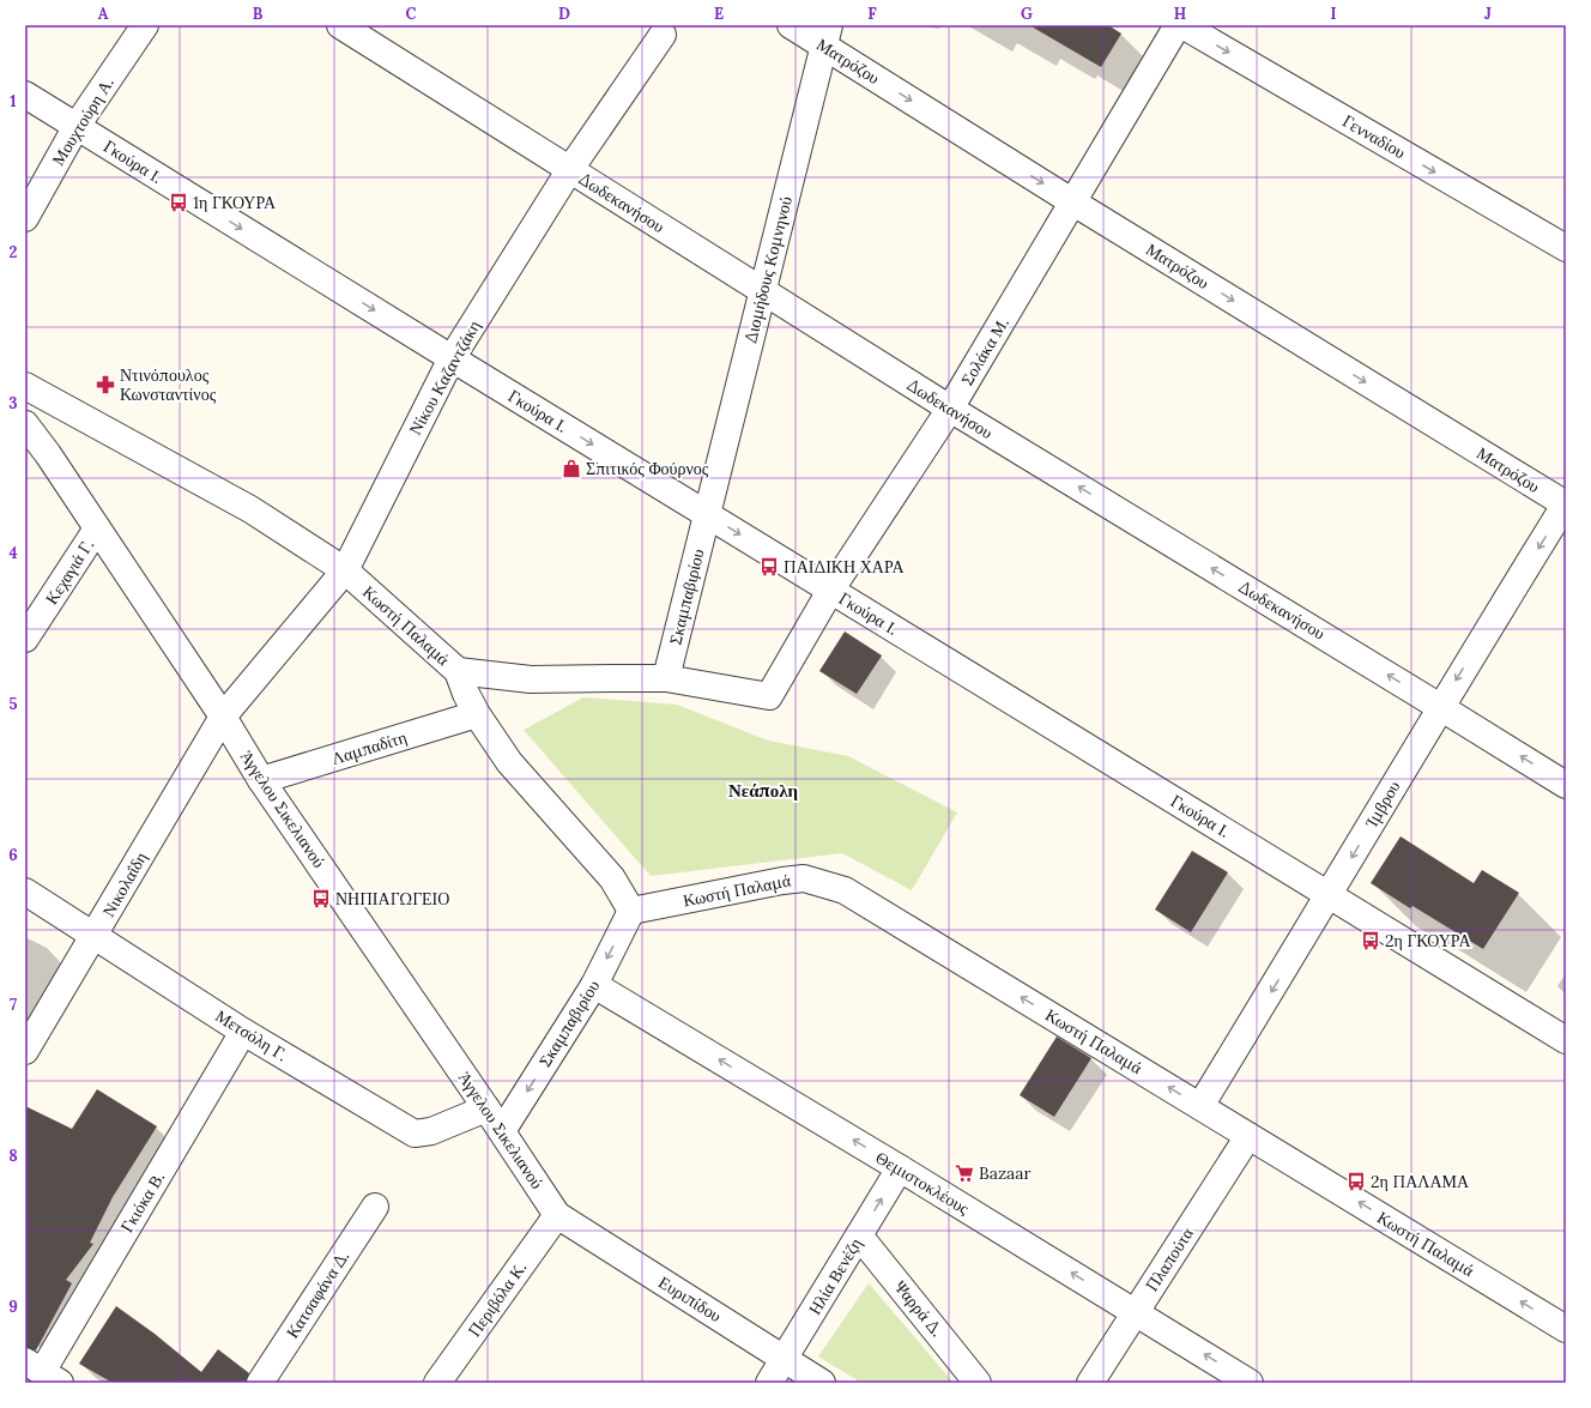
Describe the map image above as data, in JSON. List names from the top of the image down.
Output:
{
  "streets": {
    "street": [
      "Ματρόζου",
      "Μουχτούρη Α.",
      "Γενναδίου",
      "Γκούρα Ι.",
      "Δωδεκανήσου",
      "Διομήδους Κομνηνού",
      "Σολάκα Μ.",
      "Νίκου Καζαντζάκη",
      "Κεχαγιά Γ.",
      "Σκαμπαβιρίου",
      "Κωστή Παλαμά",
      "Λαμπαδίτη",
      "Ίμβρου",
      "Άγγελου Σικελιανού",
      "Νικολαΐδη",
      "Μετσόλη Γ.",
      "Θεμιστοκλέους",
      "Γκιόκα Β.",
      "Πλαπούτα",
      "Ηλία Βενέζη",
      "Κατσαφάνα Δ.",
      "Περιβόλα Κ.",
      "Ευριπίδου",
      "Ψαρρά Δ."
    ]
  },
  "crossings": [
    ["Ματρόζου", "Διομήδους Κομνηνού"],
    ["Ματρόζου", "Σολάκα Μ."],
    ["Ματρόζου", "Ίμβρου"],
    ["Μουχτούρη Α.", "Γκούρα Ι."],
    ["Γκούρα Ι.", "Διομήδους Κομνηνού"],
    ["Γκούρα Ι.", "Σολάκα Μ."],
    ["Γκούρα Ι.", "Νίκου Καζαντζάκη"],
    ["Γκούρα Ι.", "Σκαμπαβιρίου"],
    ["Γκούρα Ι.", "Ίμβρου"],
    ["Δωδεκανήσου", "Διομήδους Κομνηνού"],
    ["Δωδεκανήσου", "Σολάκα Μ."],
    ["Δωδεκανήσου", "Νίκου Καζαντζάκη"],
    ["Δωδεκανήσου", "Ίμβρου"],
    ["Διομήδους Κομνηνού", "Σκαμπαβιρίου"],
    ["Σολάκα Μ.", "Σκαμπαβιρίου"],
    ["Νίκου Καζαντζάκη", "Κωστή Παλαμά"],
    ["Νίκου Καζαντζάκη", "Άγγελου Σικελιανού"],
    ["Νίκου Καζαντζάκη", "Νικολαΐδη"],
    ["Κεχαγιά Γ.", "Άγγελου Σικελιανού"],
    ["Σκαμπαβιρίου", "Κωστή Παλαμά"],
    ["Σκαμπαβιρίου", "Άγγελου Σικελιανού"],
    ["Σκαμπαβιρίου", "Θεμιστοκλέους"],
    ["Κωστή Παλαμά", "Λαμπαδίτη"],
    ["Κωστή Παλαμά", "Ίμβρου"],
    ["Κωστή Παλαμά", "Πλαπούτα"],
    ["Λαμπαδίτη", "Άγγελου Σικελιανού"],
    ["Άγγελου Σικελιανού", "Νικολαΐδη"],
    ["Άγγελου Σικελιανού", "Μετσόλη Γ."],
    ["Άγγελου Σικελιανού", "Περιβόλα Κ."],
    ["Άγγελου Σικελιανού", "Ευριπίδου"],
    ["Νικολαΐδη", "Μετσόλη Γ."],
    ["Μετσόλη Γ.", "Γκιόκα Β."],
    ["Θεμιστοκλέους", "Πλαπούτα"],
    ["Θεμιστοκλέους", "Ηλία Βενέζη"],
    ["Ηλία Βενέζη", "Ευριπίδου"],
    ["Ηλία Βενέζη", "Ψαρρά Δ."],
    ["Περιβόλα Κ.", "Ευριπίδου"]
  ],
  "one_way": [
    "Ματρόζου",
    "Γενναδίου",
    "Γκούρα Ι.",
    "Δωδεκανήσου",
    "Σκαμπαβιρίου",
    "Κωστή Παλαμά",
    "Ίμβρου",
    "Θεμιστοκλέους"
  ],
  "districts": ["Νεάπολη"],
  "places": {
    "bus stop": [
      "1η ΓΚΟΥΡΑ",
      "ΠΑΙΔΙΚΗ ΧΑΡΑ",
      "ΝΗΠΙΑΓΩΓΕΙΟ",
      "2η ΓΚΟΥΡΑ",
      "2η ΠΑΛΑΜΑ"
    ],
    "pharmacy": ["Ντινόπουλος Κωνσταντίνος"],
    "shop": ["Σπιτικός Φούρνος"],
    "supermarket": ["Bazaar"]
  },
  "grid": {
    "columns": [
      "A",
      "B",
      "C",
      "D",
      "E",
      "F",
      "G",
      "H",
      "I",
      "J"
    ],
    "rows": [
      "1",
      "2",
      "3",
      "4",
      "5",
      "6",
      "7",
      "8",
      "9"
    ]
  }
}
